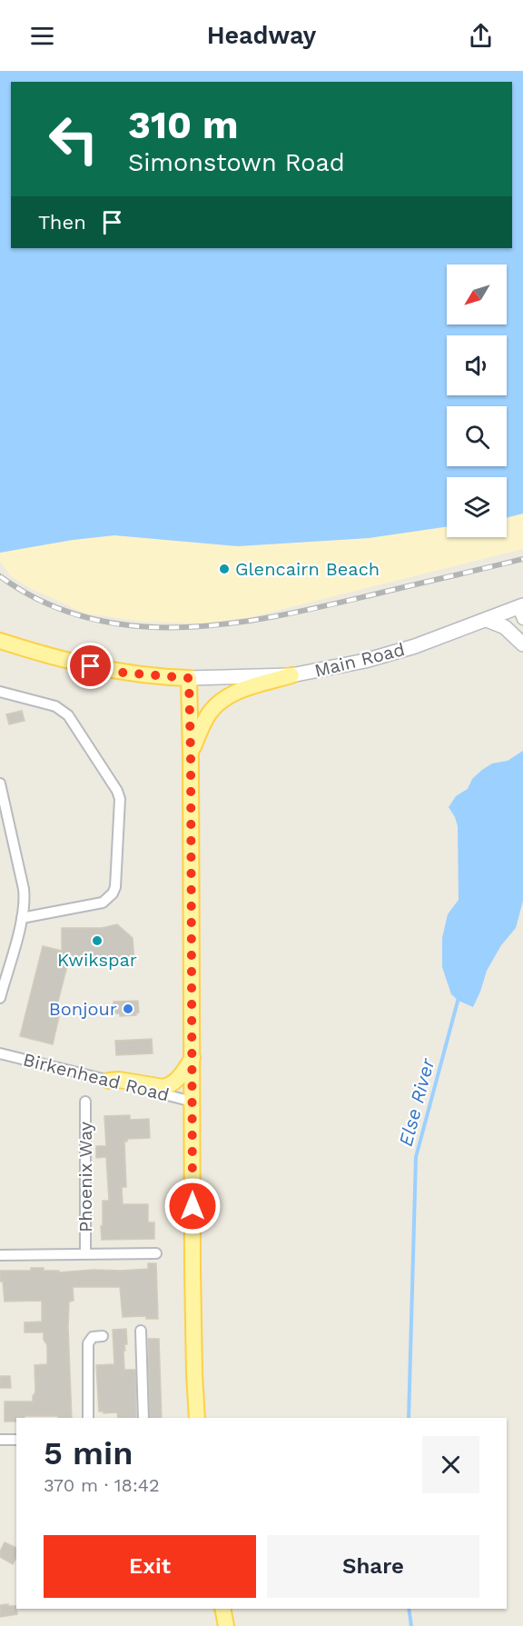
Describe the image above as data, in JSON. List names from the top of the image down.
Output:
{
  "streets": {
    "main road": ["Main Road"],
    "street": ["Birkenhead Road", "Phoenix Way"]
  },
  "water": ["Else River"],
  "places": ["Glencairn Beach", "Kwikspar", "Bonjour"],
  "north": "bottom left",
  "page": {
    "header": "Headway",
    "turn": ["310 m", "Simonstown Road"],
    "then": "Then",
    "heading": ["5 min", "370 m · 18:42"],
    "buttons": ["Exit", "Share"]
  }
}
